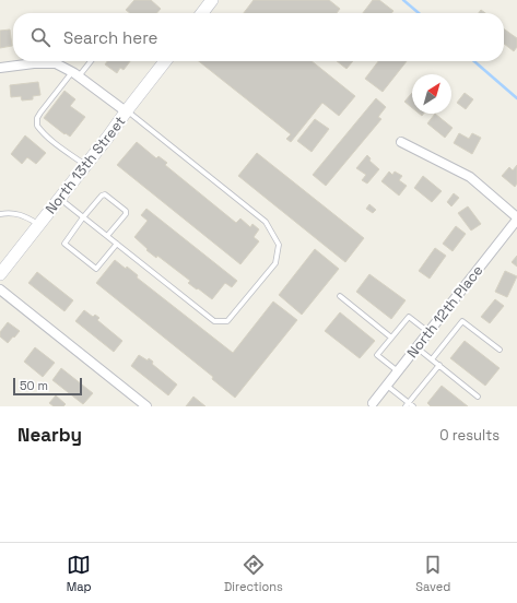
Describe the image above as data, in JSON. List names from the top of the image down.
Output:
{
  "streets": {
    "main road": ["North 13th Street"],
    "street": ["North 12th Place"]
  },
  "scale_bar": "50 m",
  "north": "top right",
  "page": {
    "search": "Search here",
    "scale": "50 m",
    "heading": ["Nearby", "0 results"],
    "nav": ["Map", "Directions", "Saved"]
  }
}
